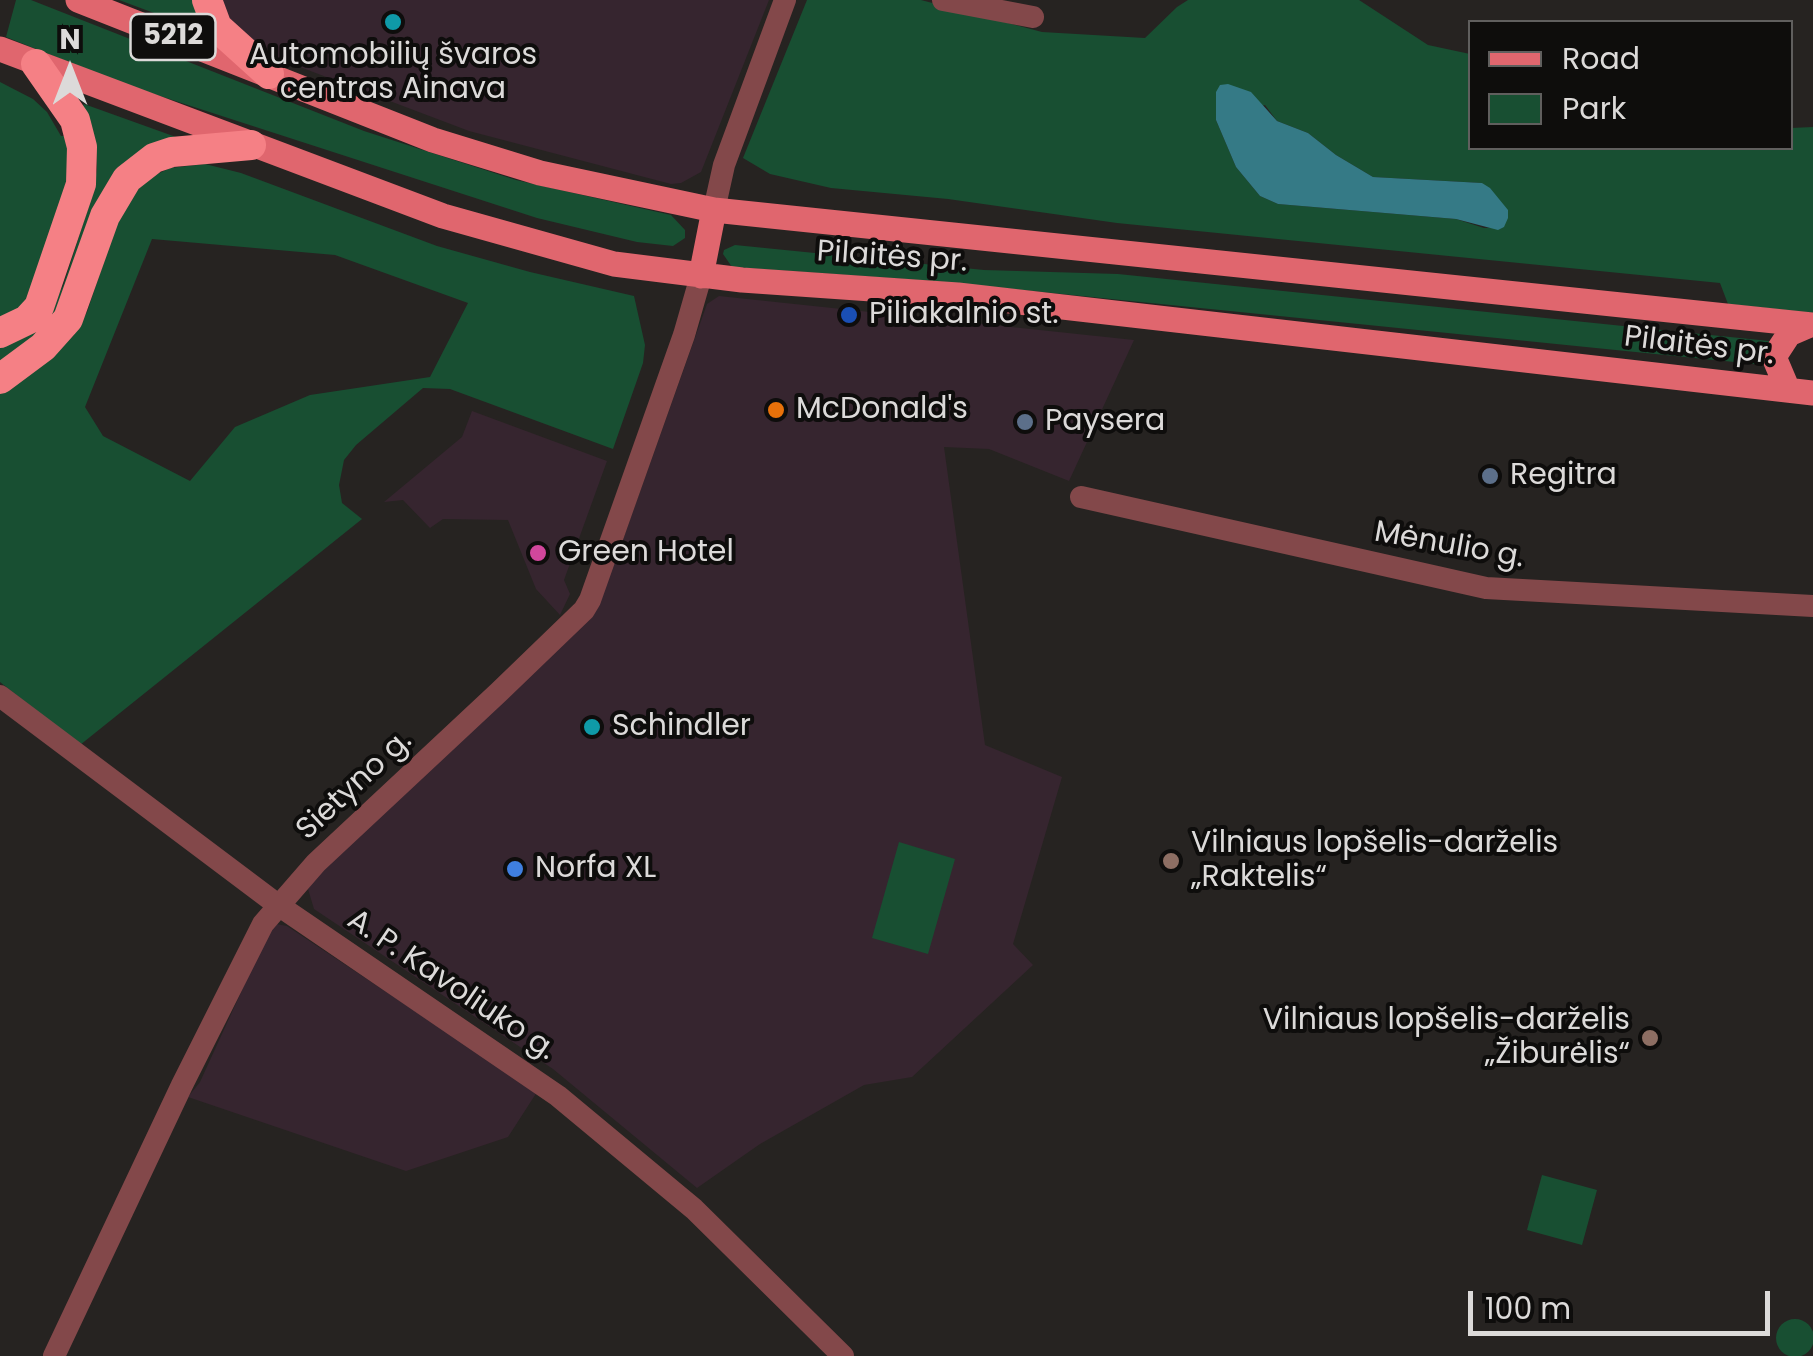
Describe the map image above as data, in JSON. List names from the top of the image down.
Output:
{
  "streets": {
    "main road": ["5212", "Pilaitės pr."],
    "street": ["Mėnulio g.", "Sietyno g.", "A. P. Kavoliuko g."]
  },
  "crossings": [
    ["Pilaitės pr.", "Sietyno g."],
    ["Sietyno g.", "A. P. Kavoliuko g."]
  ],
  "places": [
    "Automobilių švaros centras Ainava",
    "Piliakalnio st.",
    "McDonald's",
    "Paysera",
    "Regitra",
    "Green Hotel",
    "Schindler",
    "Vilniaus lopšelis-darželis „Raktelis“",
    "Norfa XL",
    "Vilniaus lopšelis-darželis „Žiburėlis“"
  ],
  "legend": ["Road", "Park"],
  "scale_bar": "100 m",
  "north": "top"
}
